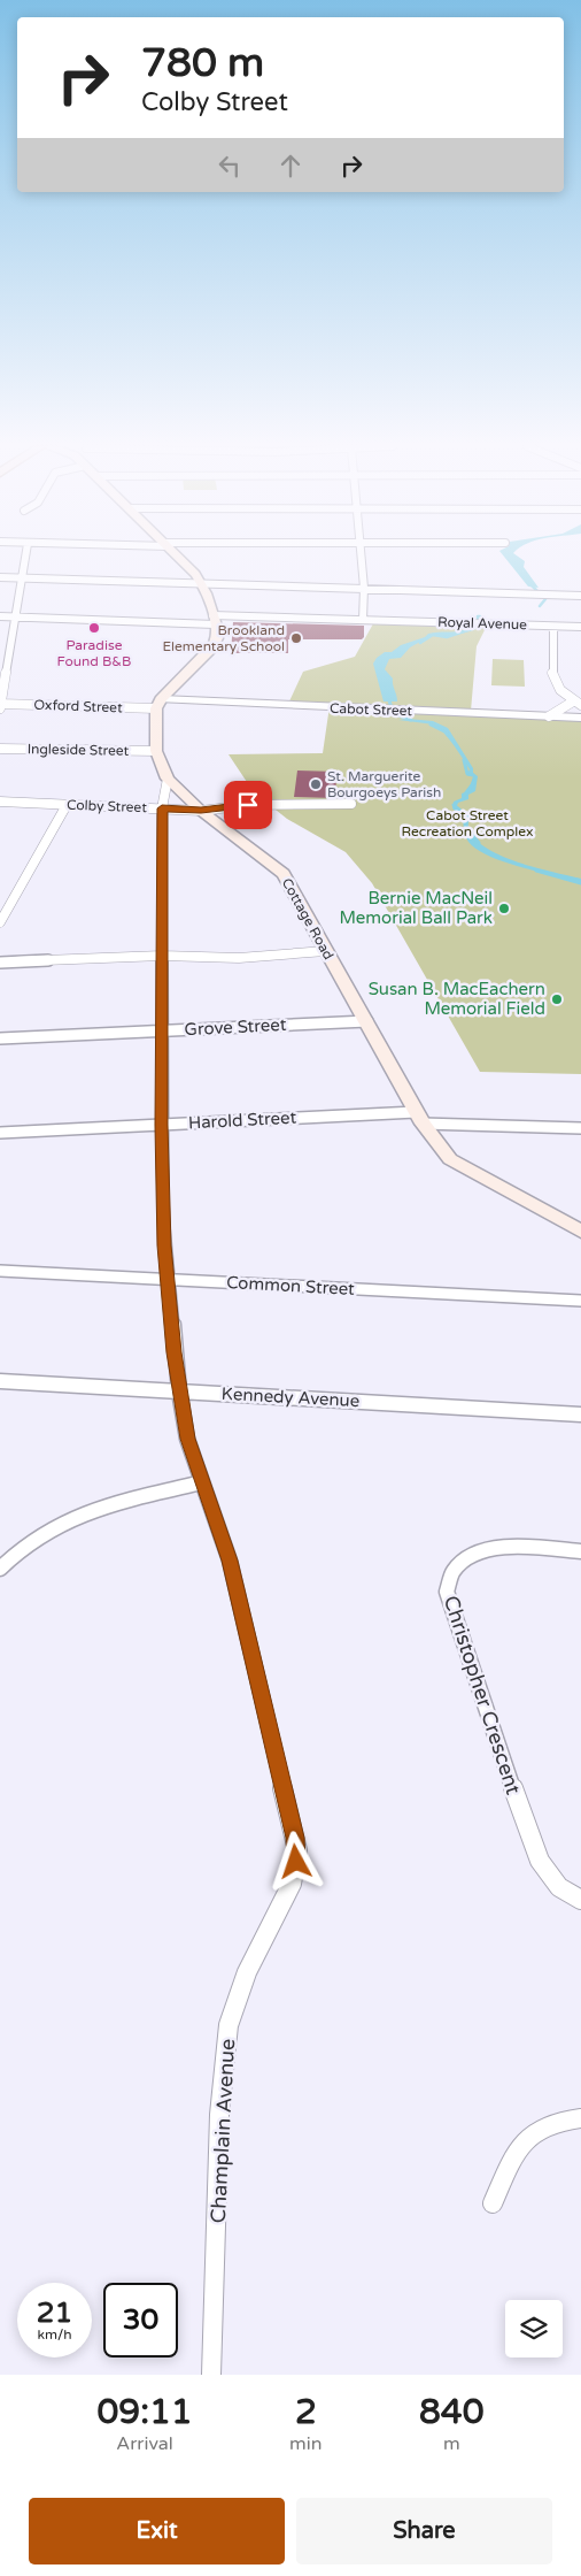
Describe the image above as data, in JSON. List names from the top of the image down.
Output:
{
  "streets": {
    "main road": ["Cottage Road"],
    "street": [
      "Royal Avenue",
      "Oxford Street",
      "Cabot Street",
      "Ingleside Street",
      "Colby Street",
      "Grove Street",
      "Harold Street",
      "Common Street",
      "Kennedy Avenue",
      "Christopher Crescent",
      "Champlain Avenue"
    ]
  },
  "crossings": [
    ["Oxford Street", "Cabot Street"],
    ["Oxford Street", "Cottage Road"],
    ["Cabot Street", "Cottage Road"],
    ["Ingleside Street", "Cottage Road"],
    ["Colby Street", "Cottage Road"],
    ["Colby Street", "Champlain Avenue"],
    ["Cottage Road", "Grove Street"],
    ["Cottage Road", "Harold Street"],
    ["Cottage Road", "Champlain Avenue"],
    ["Grove Street", "Champlain Avenue"],
    ["Harold Street", "Champlain Avenue"],
    ["Common Street", "Champlain Avenue"],
    ["Kennedy Avenue", "Champlain Avenue"]
  ],
  "parks": ["Cabot Street Recreation Complex"],
  "places": [
    "Paradise Found B&B",
    "Brookland Elementary School",
    "St. Marguerite Bourgoeys Parish",
    "Bernie MacNeil Memorial Ball Park",
    "Susan B. MacEachern Memorial Field"
  ],
  "page": {
    "turn": ["780 m", "Colby Street"],
    "speed": "21 km/h",
    "limit": "30",
    "eta": [
      "09:11",
      "Arrival",
      "2",
      "min",
      "840",
      "m"
    ],
    "buttons": ["Exit", "Share"]
  }
}
